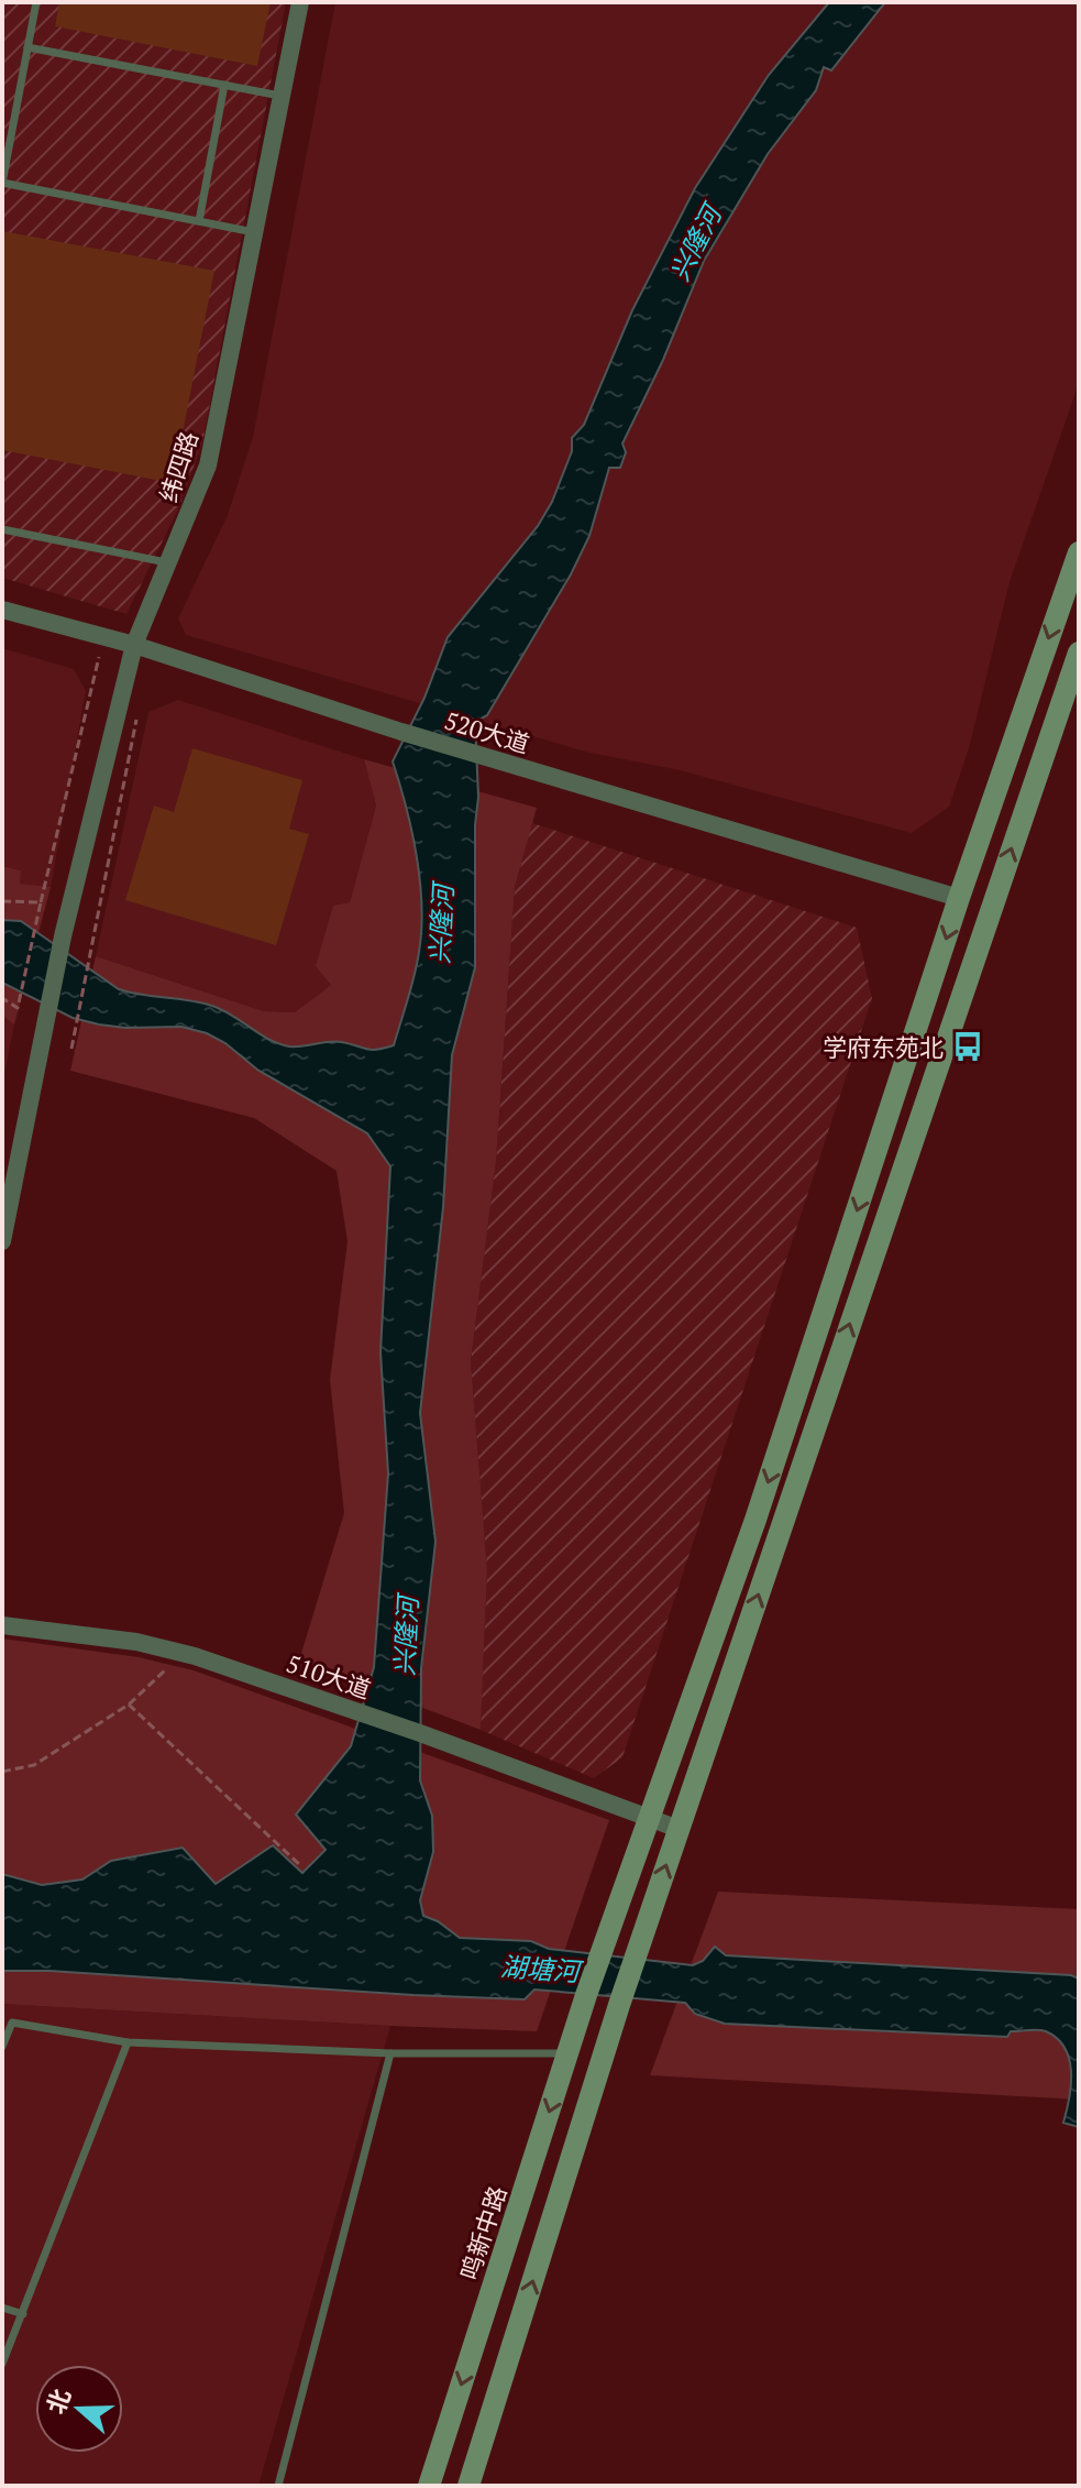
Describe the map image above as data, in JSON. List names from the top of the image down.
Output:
{
  "streets": {
    "main road": ["鸣新中路"],
    "street": ["纬四路", "520大道", "510大道"]
  },
  "crossings": [
    ["纬四路", "520大道"],
    ["520大道", "鸣新中路"],
    ["510大道", "鸣新中路"]
  ],
  "water": ["兴隆河", "湖塘河"],
  "places": {
    "bus stop": ["学府东苑北"]
  },
  "north": "left"
}
